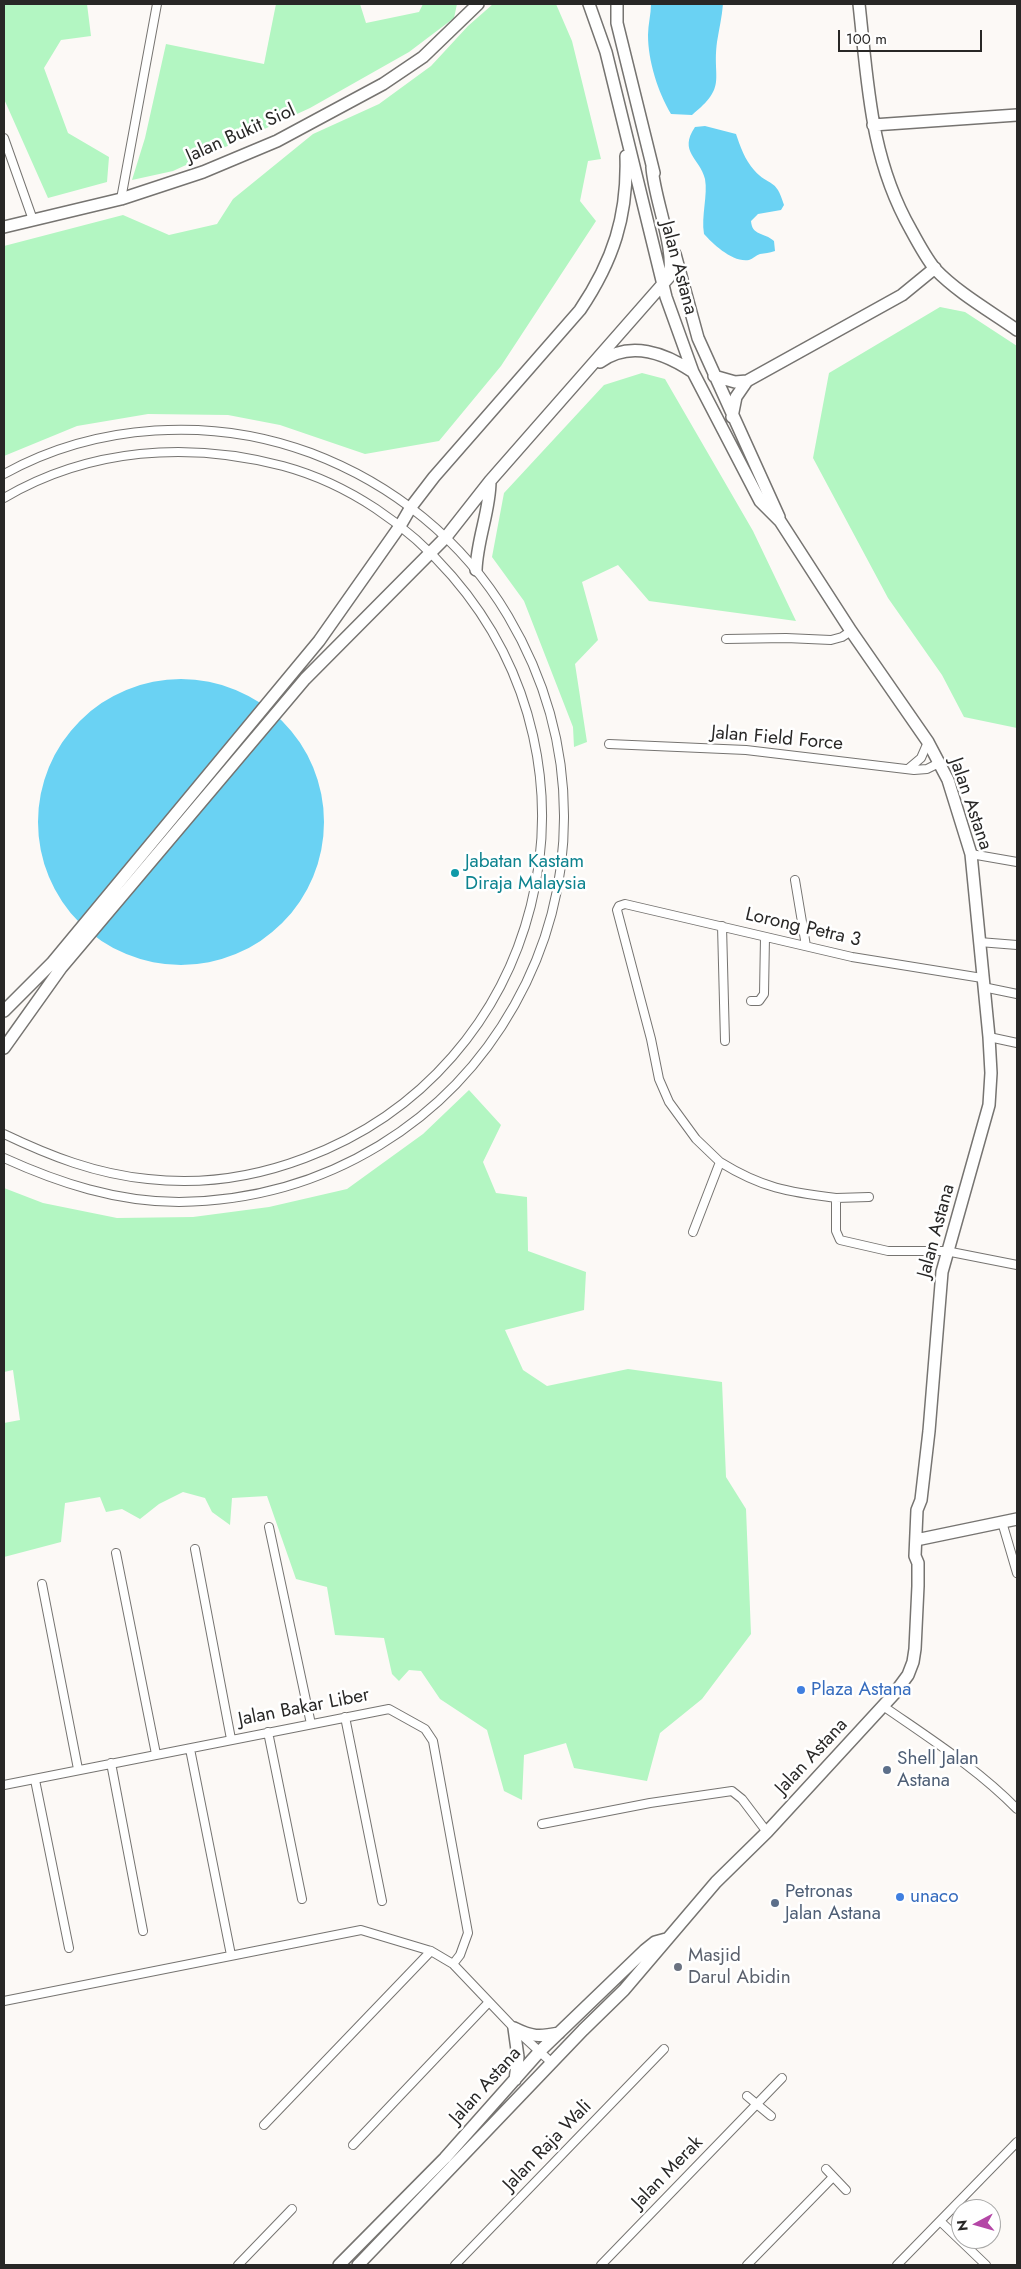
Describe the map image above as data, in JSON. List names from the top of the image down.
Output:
{
  "streets": {
    "main road": ["Jalan Bukit Siol", "Jalan Astana"],
    "street": [
      "Jalan Field Force",
      "Lorong Petra 3",
      "Jalan Bakar Liber",
      "Jalan Raja Wali",
      "Jalan Merak"
    ]
  },
  "crossings": [
    ["Jalan Astana", "Jalan Field Force"],
    ["Jalan Astana", "Lorong Petra 3"]
  ],
  "places": [
    "Jabatan Kastam Diraja Malaysia",
    "Plaza Astana",
    "Shell Jalan Astana",
    "unaco",
    "Petronas Jalan Astana",
    "Masjid Darul Abidin"
  ],
  "scale_bar": "100 m",
  "north": "left"
}
